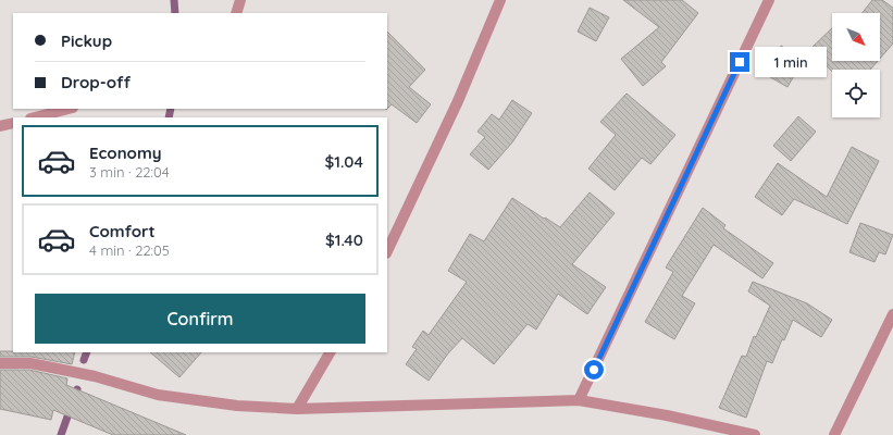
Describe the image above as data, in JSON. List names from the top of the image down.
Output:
{
  "north": "bottom right",
  "page": {
    "banner": ["Pickup", "Drop-off"],
    "bubble": "1 min",
    "list": [
      {
        "name": "Economy",
        "note": "3 min · 22:04",
        "value": "$1.04"
      },
      {
        "name": "Comfort",
        "note": "4 min · 22:05",
        "value": "$1.40"
      }
    ],
    "buttons": "Confirm"
  }
}
